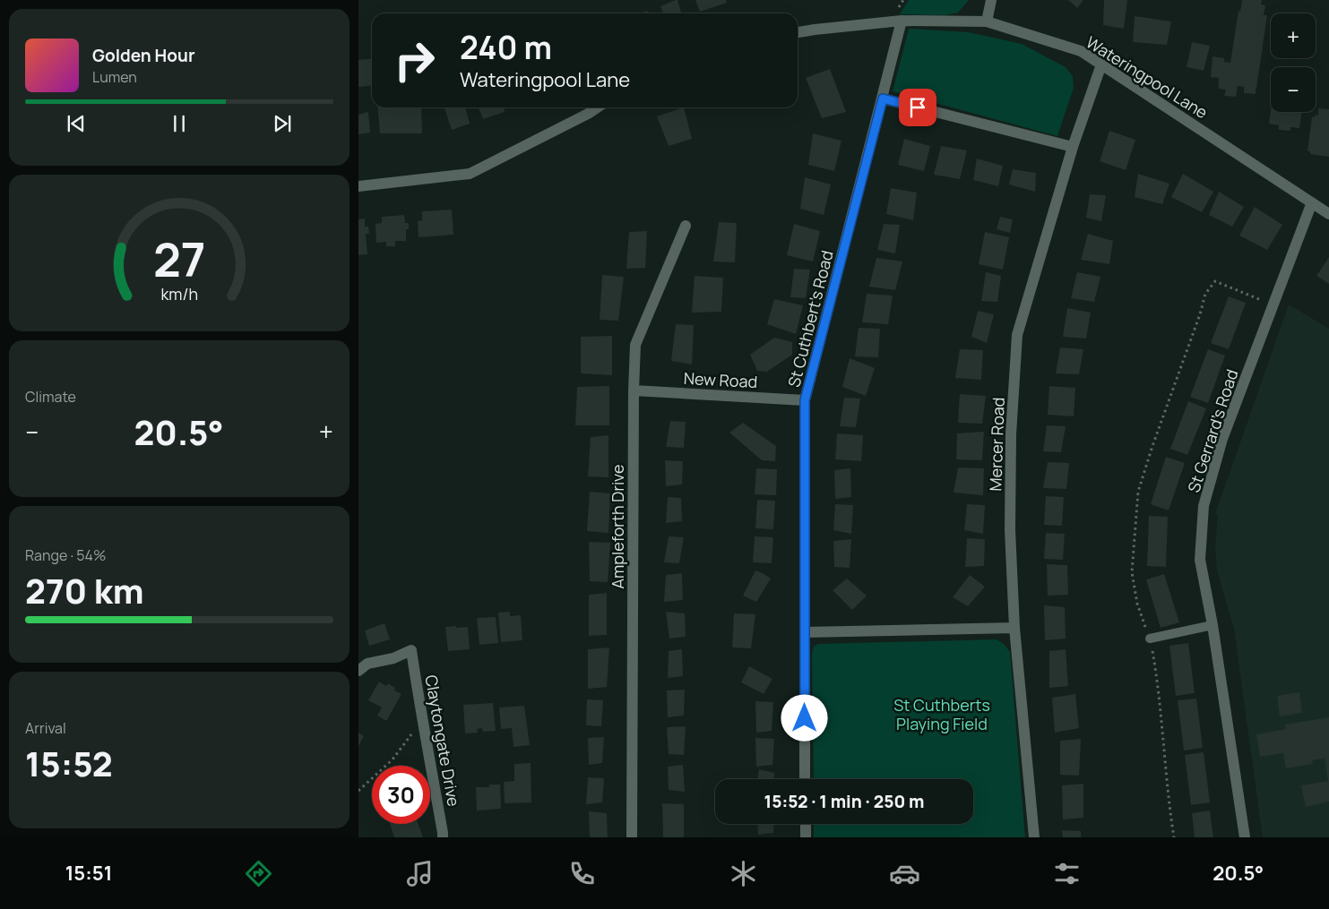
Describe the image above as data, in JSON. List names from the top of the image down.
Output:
{
  "streets": {
    "street": [
      "Wateringpool Lane",
      "St Cuthbert's Road",
      "New Road",
      "St Gerrard's Road",
      "Mercer Road",
      "Ampleforth Drive",
      "Claytongate Drive"
    ]
  },
  "crossings": [
    ["Wateringpool Lane", "St Cuthbert's Road"],
    ["Wateringpool Lane", "St Gerrard's Road"],
    ["Wateringpool Lane", "Mercer Road"],
    ["St Cuthbert's Road", "New Road"],
    ["New Road", "Ampleforth Drive"]
  ],
  "parks": ["St Cuthberts Playing Field"],
  "page": {
    "map_buttons": ["+", "−"],
    "turn": ["240 m", "Wateringpool Lane"],
    "song": ["Golden Hour", "Lumen"],
    "tile": [
      "Climate",
      ["Range · 54%", "270 km"],
      ["Arrival", "15:52"]
    ],
    "heat": ["−", "20.5°", "+"],
    "limit": "30",
    "trip": "15:52 · 1 min · 250 m",
    "tabs": ["15:51", "20.5°"],
    "gauge": ["27", "km/h"]
  }
}
